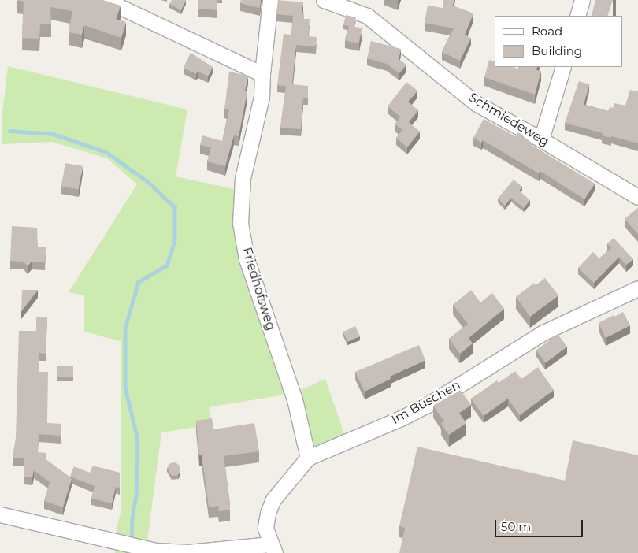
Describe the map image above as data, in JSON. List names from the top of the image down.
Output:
{
  "streets": {
    "street": ["Schmiedeweg", "Friedhofsweg", "Im Büschen"]
  },
  "crossings": [
    ["Friedhofsweg", "Im Büschen"]
  ],
  "legend": ["Road", "Building"],
  "scale_bar": "50 m"
}
